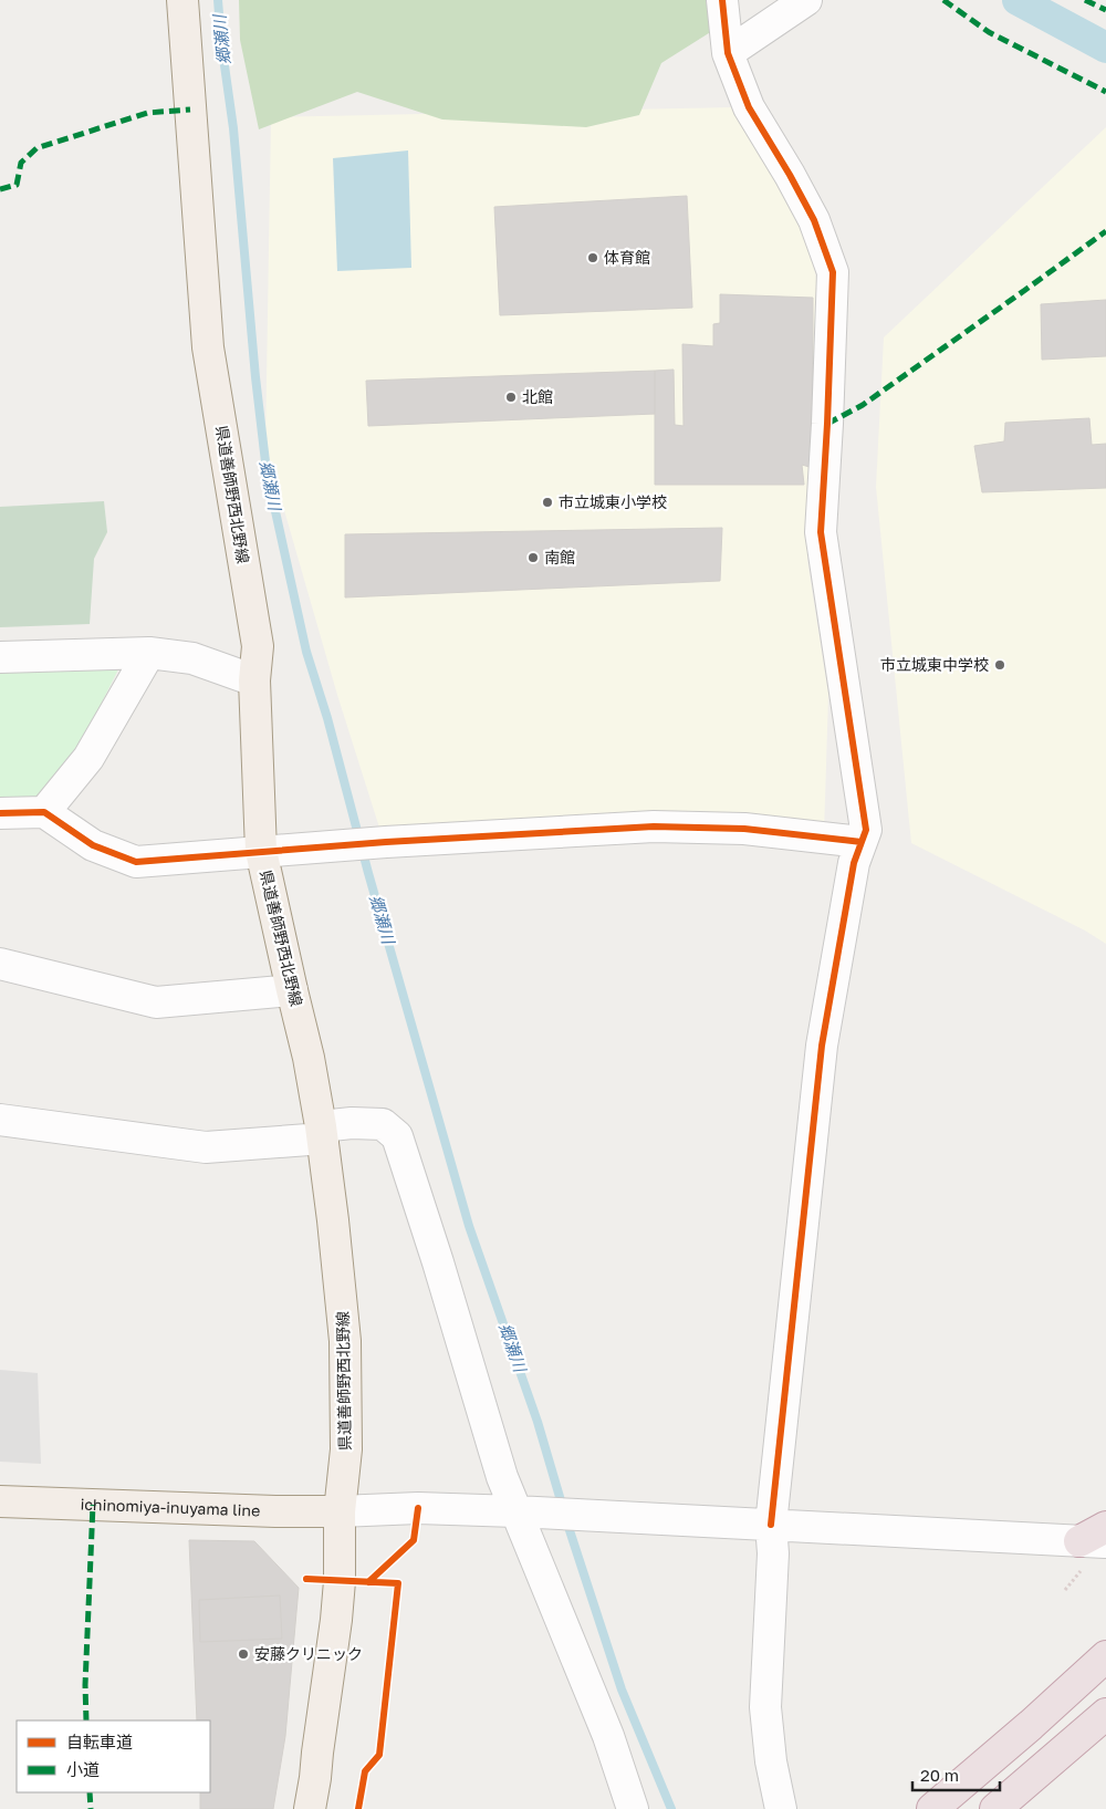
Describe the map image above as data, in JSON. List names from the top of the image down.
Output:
{
  "streets": {
    "main road": ["県道善師野西北野線", "ichinomiya-inuyama line"]
  },
  "crossings": [
    ["県道善師野西北野線", "ichinomiya-inuyama line"]
  ],
  "water": ["郷瀬川"],
  "places": [
    "体育館",
    "北館",
    "市立城東小学校",
    "南館",
    "市立城東中学校",
    "安藤クリニック"
  ],
  "legend": ["自転車道", "小道"],
  "scale_bar": "20 m"
}
